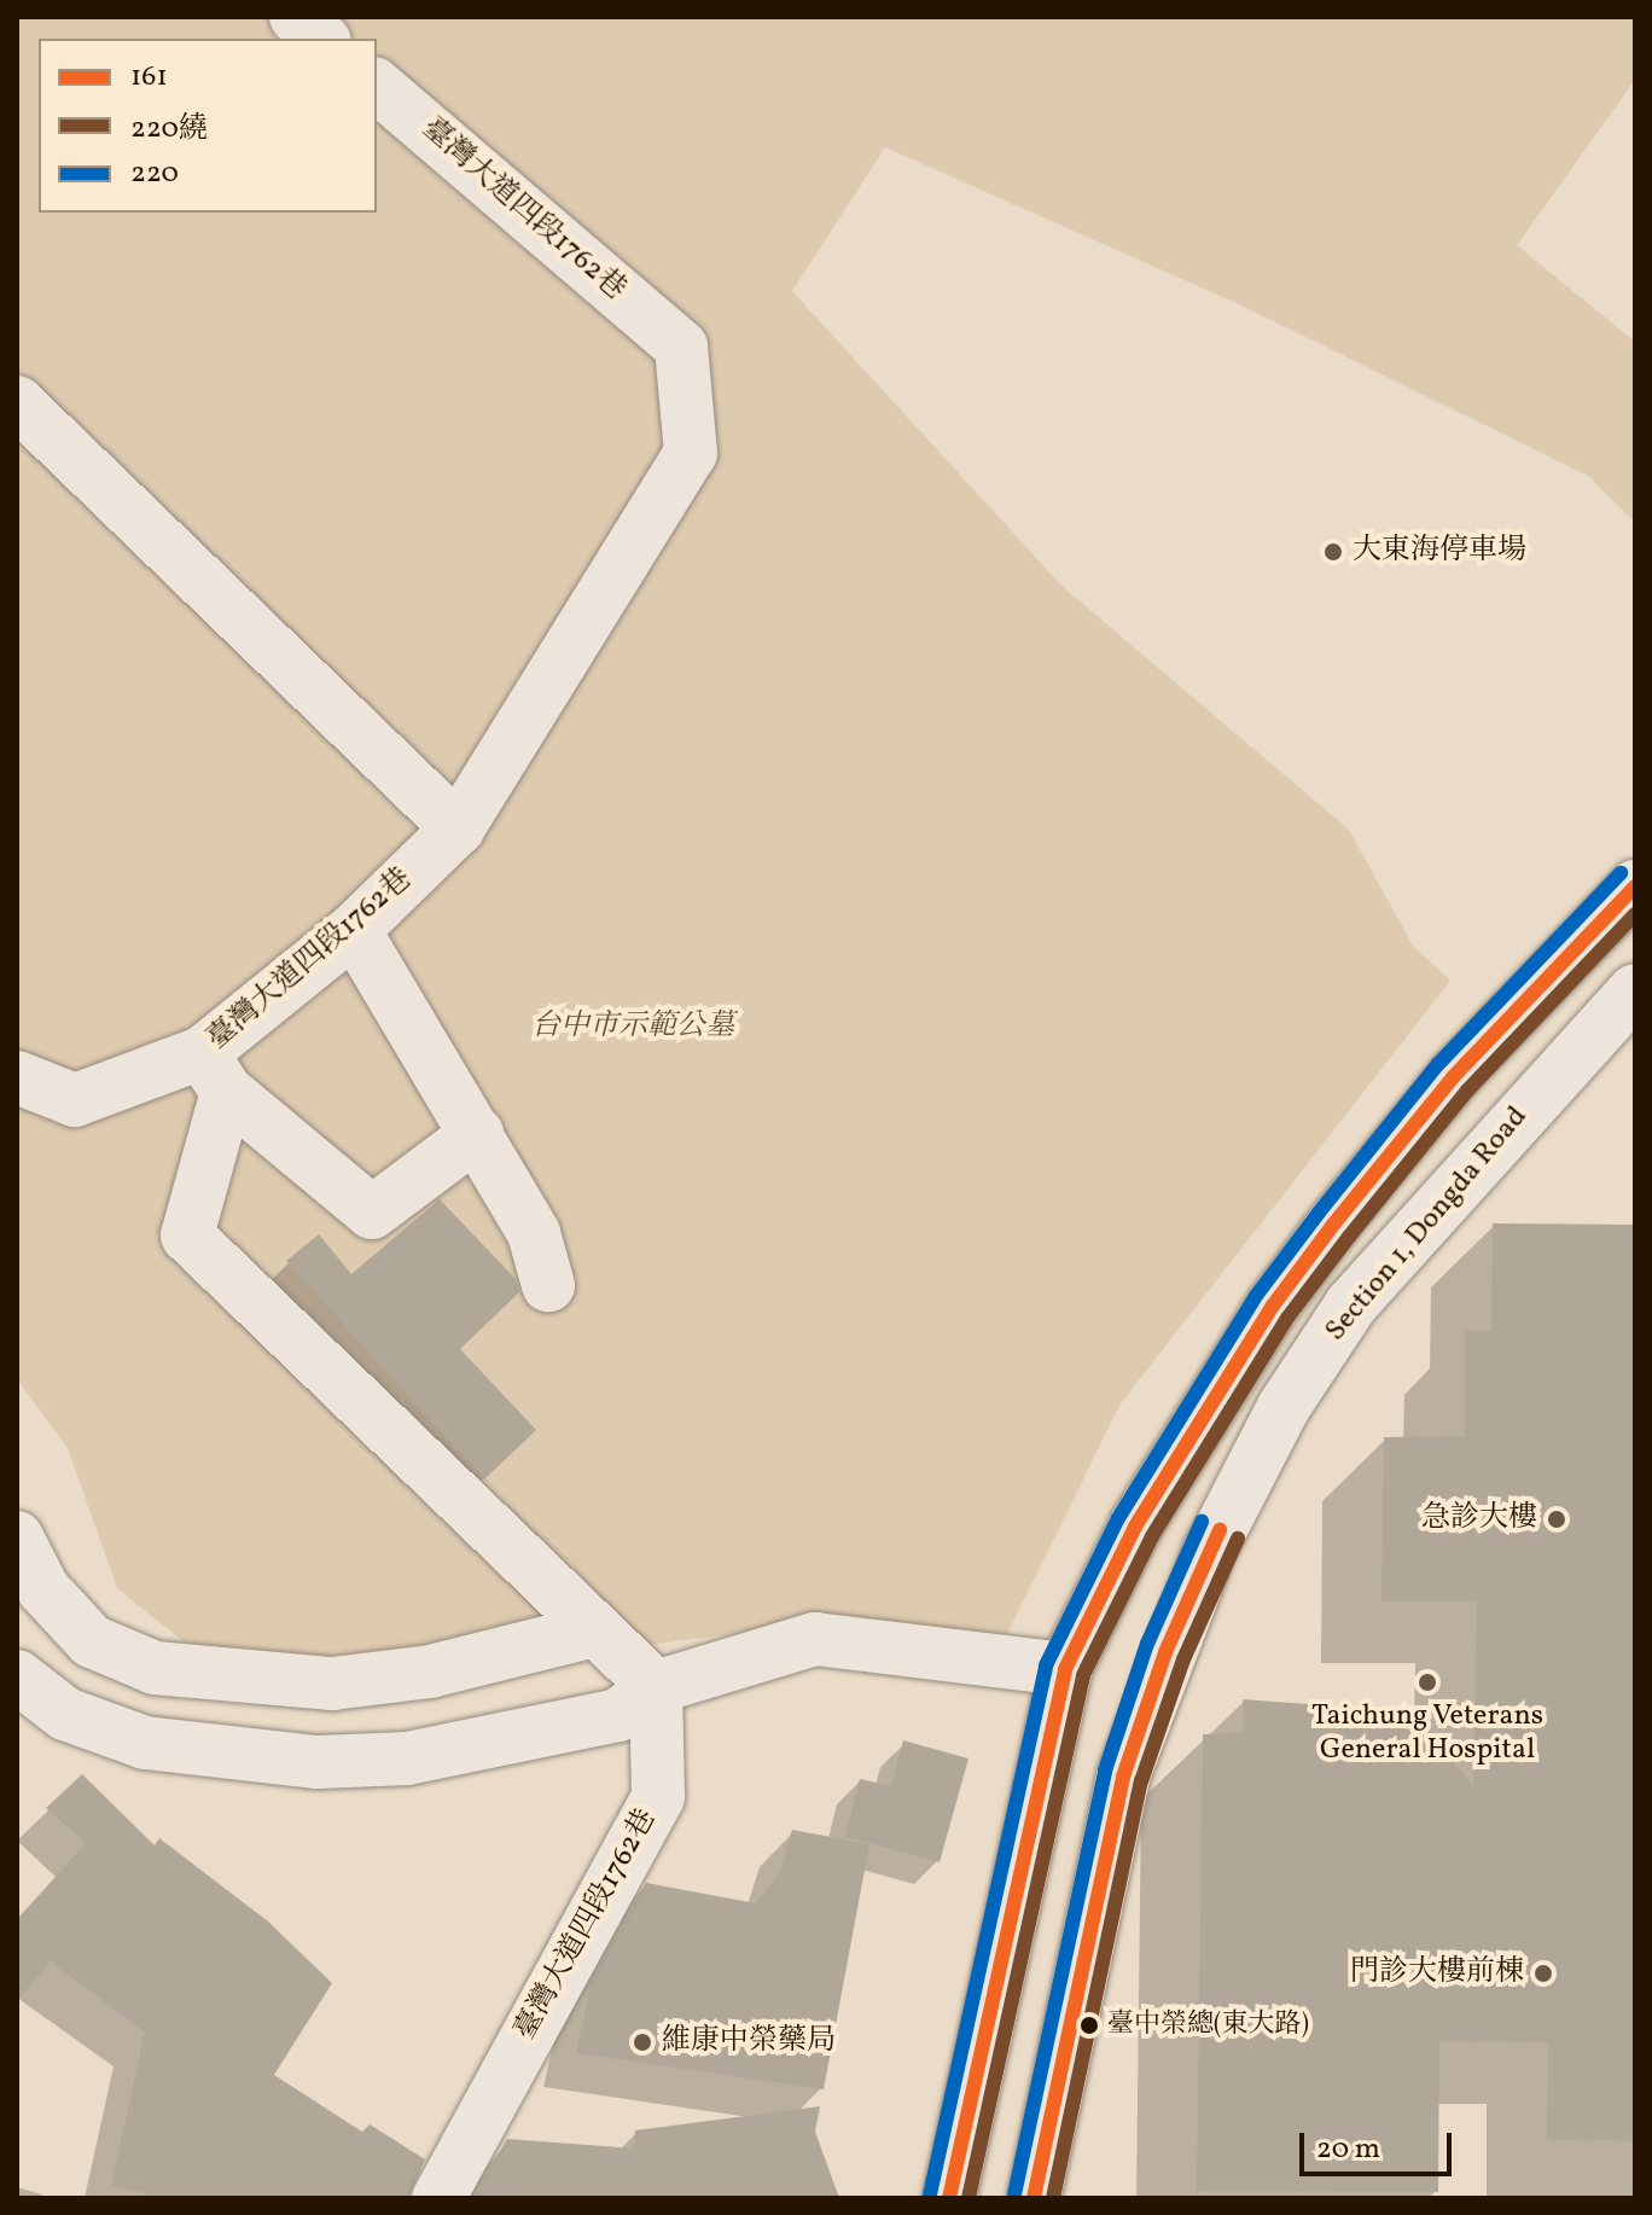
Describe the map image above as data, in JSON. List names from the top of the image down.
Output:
{
  "streets": {
    "street": ["臺灣大道四段1762巷", "Section 1, Dongda Road"]
  },
  "parks": ["台中市示範公墓"],
  "places": [
    "大東海停車場",
    "急診大樓",
    "Taichung Veterans General Hospital",
    "門診大樓前棟",
    "臺中榮總(東大路)",
    "維康中榮藥局"
  ],
  "lines": ["transit line 220", "transit line 161", "transit line 220繞"],
  "legend": ["161", "220繞", "220"],
  "scale_bar": "20 m"
}
